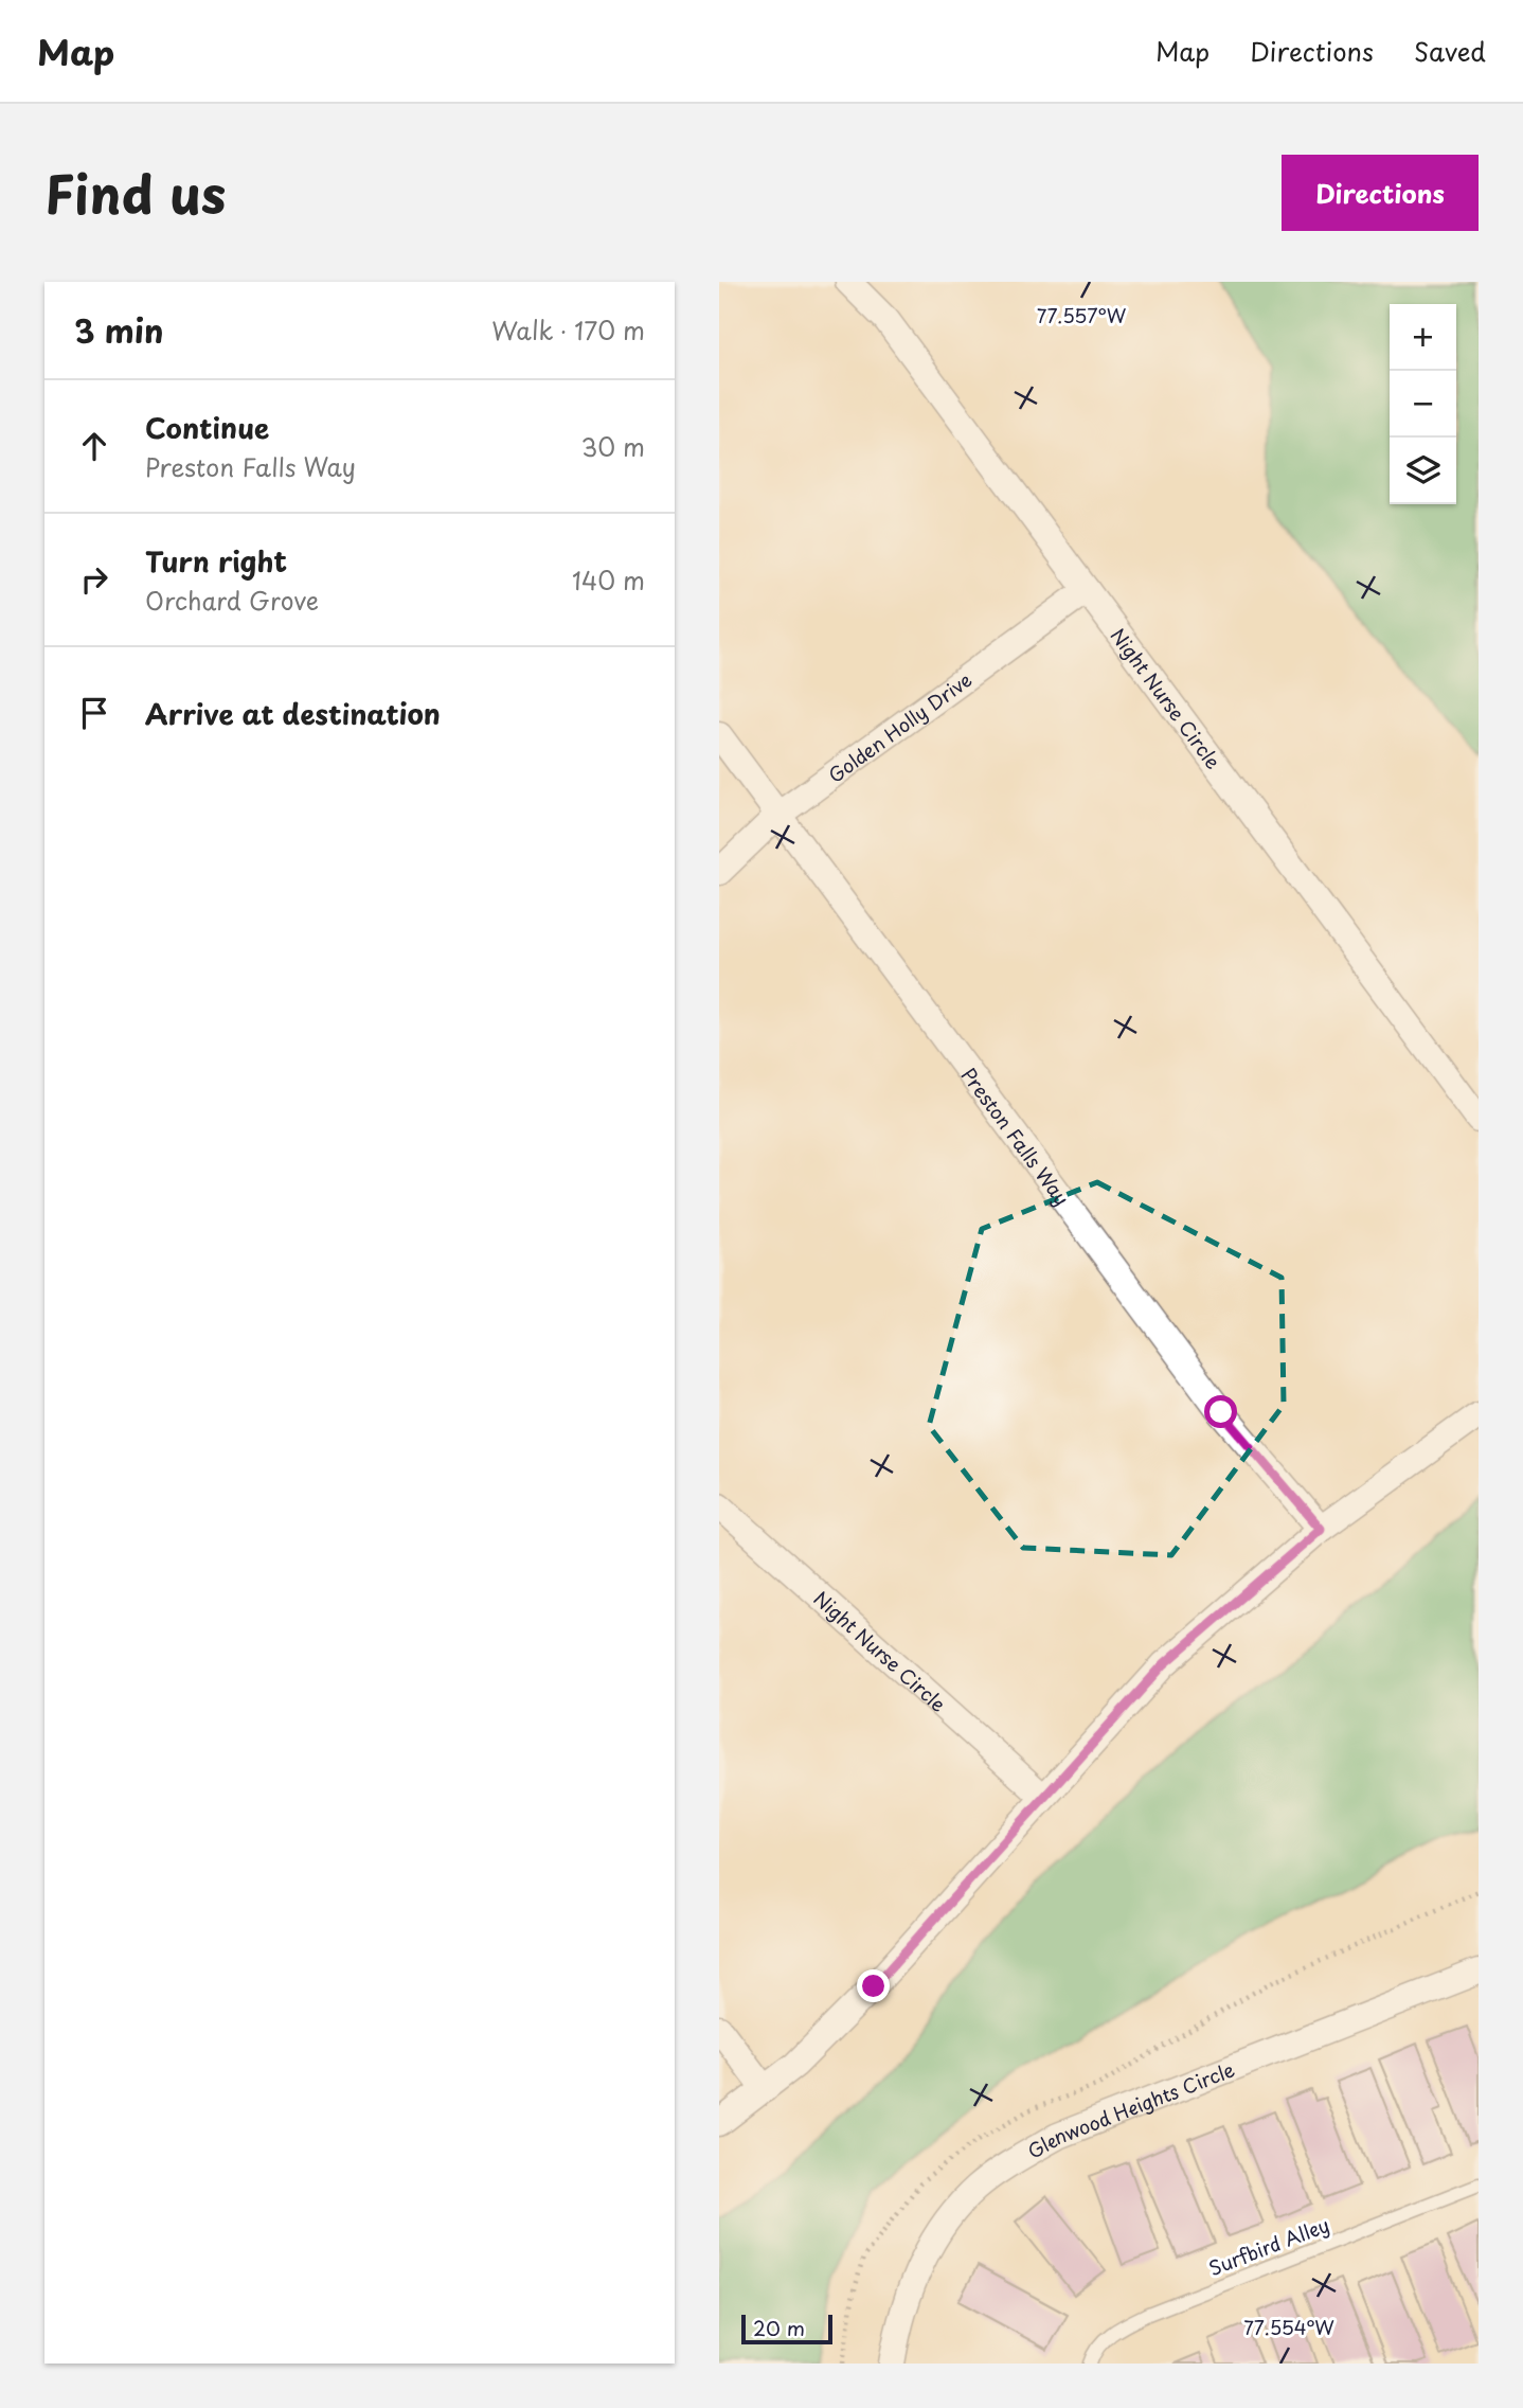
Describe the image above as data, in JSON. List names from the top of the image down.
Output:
{
  "streets": {
    "street": [
      "Night Nurse Circle",
      "Golden Holly Drive",
      "Preston Falls Way",
      "Glenwood Heights Circle"
    ],
    "lane": ["Surfbird Alley"]
  },
  "crossings": [
    ["Night Nurse Circle", "Golden Holly Drive"],
    ["Golden Holly Drive", "Preston Falls Way"]
  ],
  "scale_bar": "20 m",
  "page": {
    "header": "Map",
    "nav": ["Map", "Directions", "Saved"],
    "title": "Find us",
    "buttons": "Directions",
    "heading": ["3 min", "Walk · 170 m"],
    "map_buttons": ["+", "−"],
    "list": [
      ["Continue", "Preston Falls Way", "30 m"],
      ["Turn right", "Orchard Grove", "140 m"],
      "Arrive at destination"
    ],
    "scale": "20 m"
  },
  "coordinates": ["77.557°W", "77.554°W"]
}
